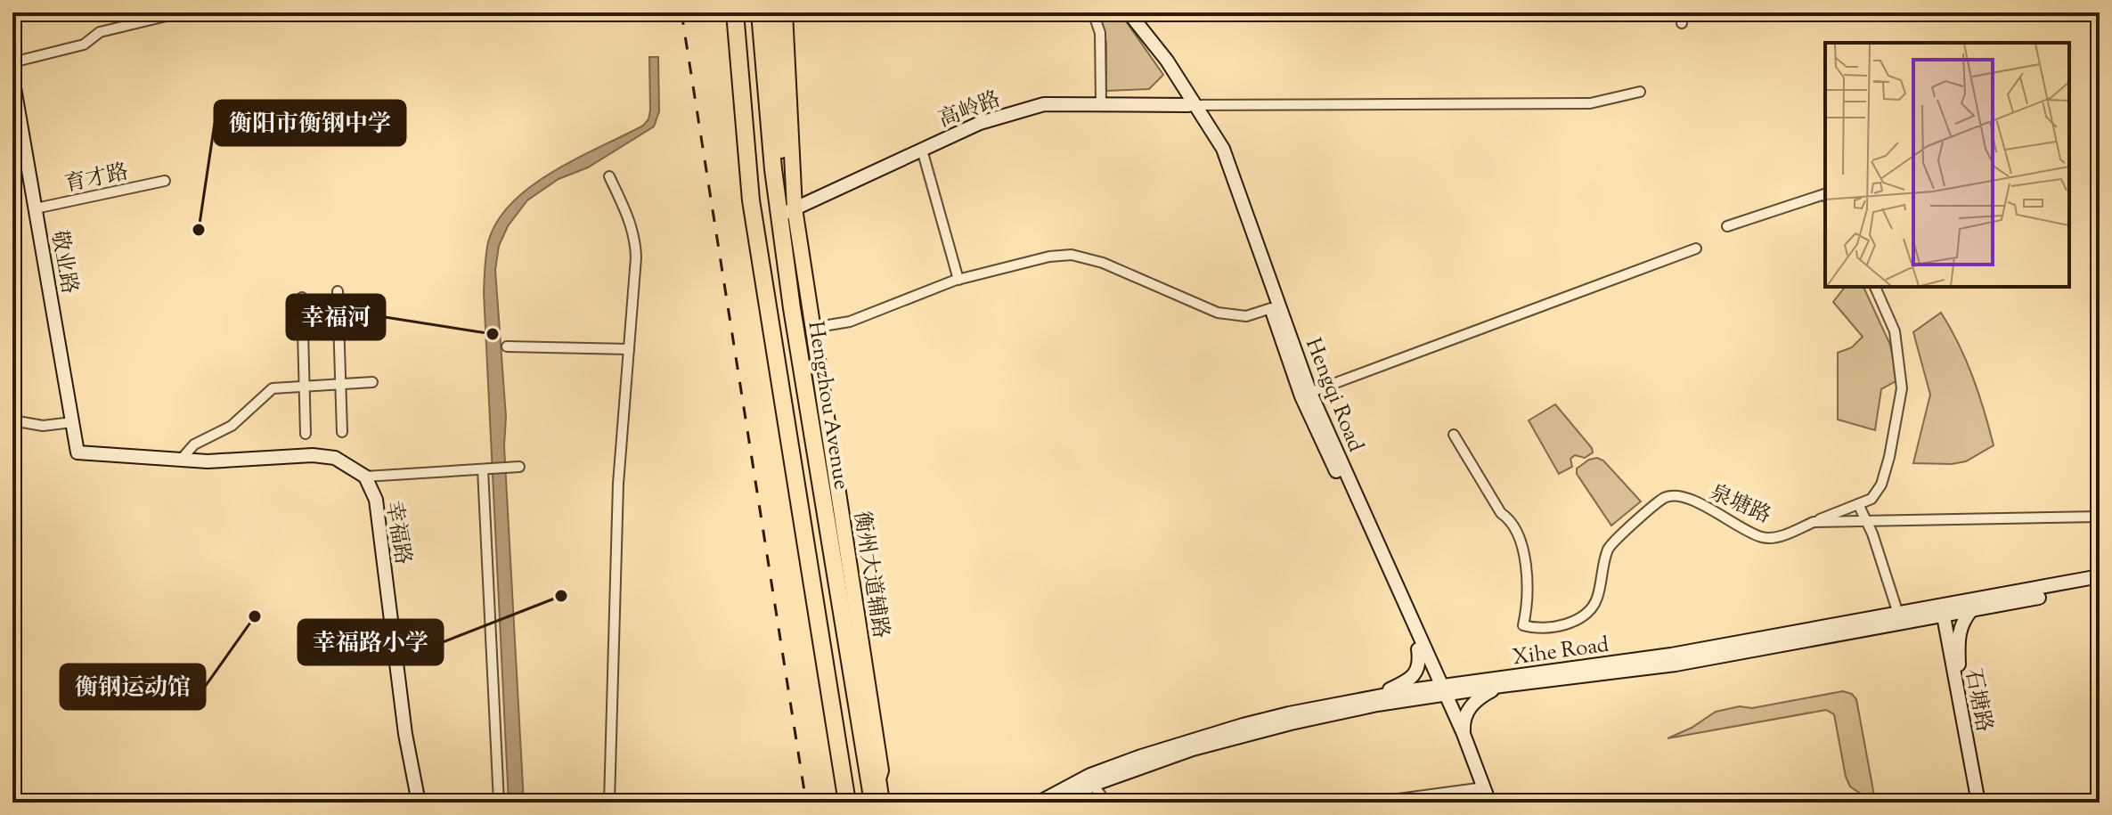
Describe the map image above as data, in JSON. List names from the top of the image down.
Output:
{
  "streets": {
    "highway": ["Hengzhou Avenue"],
    "main road": ["衡州大道辅路"],
    "street": [
      "高岭路",
      "育才路",
      "敬业路",
      "Hengqi Road",
      "泉塘路",
      "幸福路",
      "Xihe Road",
      "石塘路"
    ]
  },
  "crossings": [
    ["高岭路", "Hengqi Road"],
    ["高岭路", "Hengzhou Avenue"],
    ["高岭路", "衡州大道辅路"],
    ["育才路", "敬业路"],
    ["敬业路", "幸福路"],
    ["Hengqi Road", "Xihe Road"],
    ["Xihe Road", "石塘路"]
  ],
  "places": [
    "衡阳市衡钢中学",
    "幸福河",
    "幸福路小学",
    "衡钢运动馆"
  ]
}
